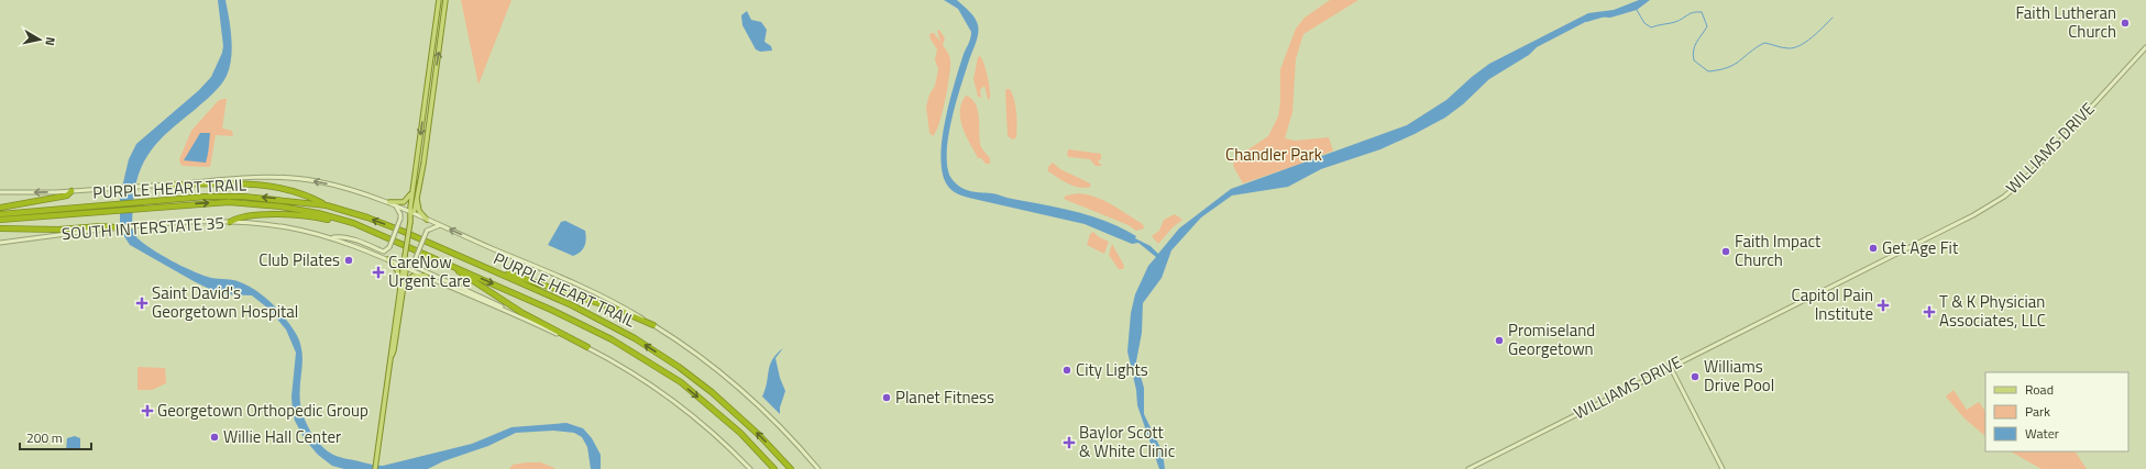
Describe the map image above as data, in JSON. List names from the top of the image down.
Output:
{
  "streets": {
    "highway": ["PURPLE HEART TRAIL"],
    "main road": ["WILLIAMS DRIVE", "SOUTH INTERSTATE 35"]
  },
  "parks": ["Chandler Park"],
  "places": {
    "other": [
      "Faith Lutheran Church",
      "Get Age Fit",
      "Faith Impact Church",
      "Club Pilates",
      "Promiseland Georgetown",
      "City Lights",
      "Williams Drive Pool",
      "Planet Fitness",
      "Willie Hall Center"
    ],
    "health": [
      "CareNow Urgent Care",
      "Saint David's Georgetown Hospital",
      "Capitol Pain Institute",
      "T & K Physician Associates, LLC",
      "Georgetown Orthopedic Group",
      "Baylor Scott & White Clinic"
    ]
  },
  "legend": ["Road", "Park", "Water"],
  "scale_bar": "200 m",
  "north": "right"
}
